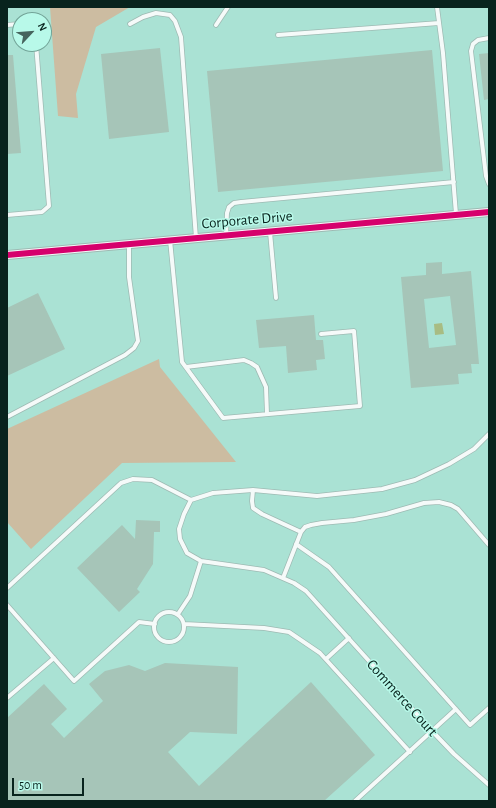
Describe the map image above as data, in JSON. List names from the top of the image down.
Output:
{
  "streets": {
    "street": ["Corporate Drive"],
    "lane": ["Commerce Court"]
  },
  "scale_bar": "50 m",
  "north": "top right"
}
